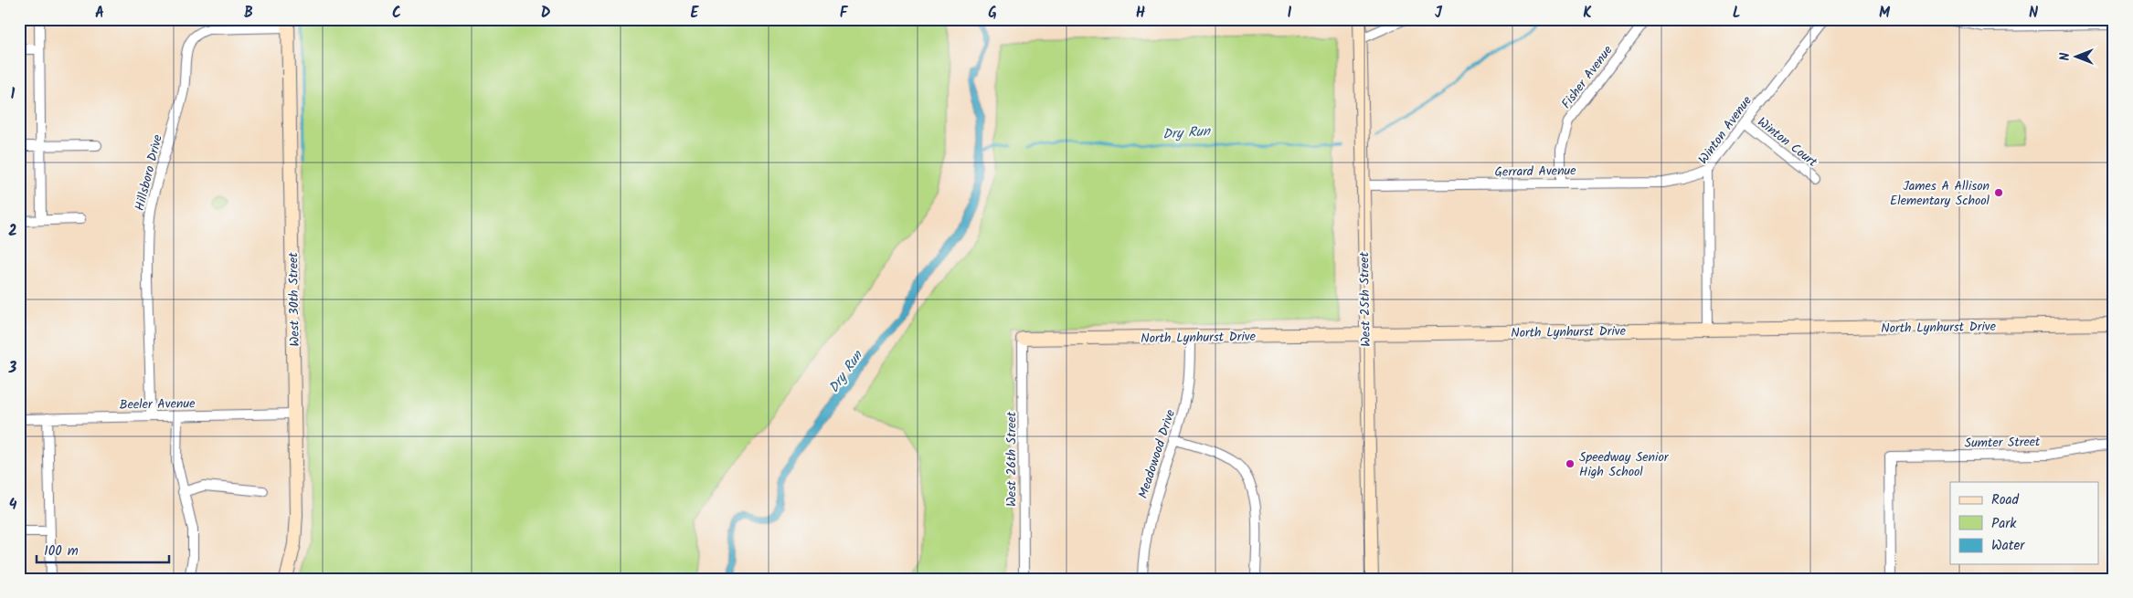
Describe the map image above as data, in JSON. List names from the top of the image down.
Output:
{
  "streets": {
    "main road": ["West 30th Street", "West 25th Street", "North Lynhurst Drive"],
    "street": [
      "Fisher Avenue",
      "Winton Avenue",
      "Winton Court",
      "Gerrard Avenue",
      "Hillsboro Drive",
      "Beeler Avenue",
      "Sumter Street",
      "Meadowood Drive",
      "West 26th Street"
    ]
  },
  "crossings": [
    ["Fisher Avenue", "Gerrard Avenue"],
    ["Winton Avenue", "Winton Court"],
    ["Winton Avenue", "Gerrard Avenue"],
    ["Winton Avenue", "North Lynhurst Drive"],
    ["Gerrard Avenue", "West 25th Street"],
    ["Hillsboro Drive", "West 30th Street"],
    ["Hillsboro Drive", "Beeler Avenue"],
    ["West 30th Street", "Beeler Avenue"],
    ["West 25th Street", "North Lynhurst Drive"],
    ["North Lynhurst Drive", "Meadowood Drive"],
    ["North Lynhurst Drive", "West 26th Street"]
  ],
  "water": ["Dry Run"],
  "places": ["James A Allison Elementary School", "Speedway Senior High School"],
  "legend": ["Road", "Park", "Water"],
  "scale_bar": "100 m",
  "north": "left",
  "grid": {
    "columns": [
      "A",
      "B",
      "C",
      "D",
      "E",
      "F",
      "G",
      "H",
      "I",
      "J",
      "K",
      "L",
      "M",
      "N"
    ],
    "rows": [
      "1",
      "2",
      "3",
      "4"
    ]
  }
}
